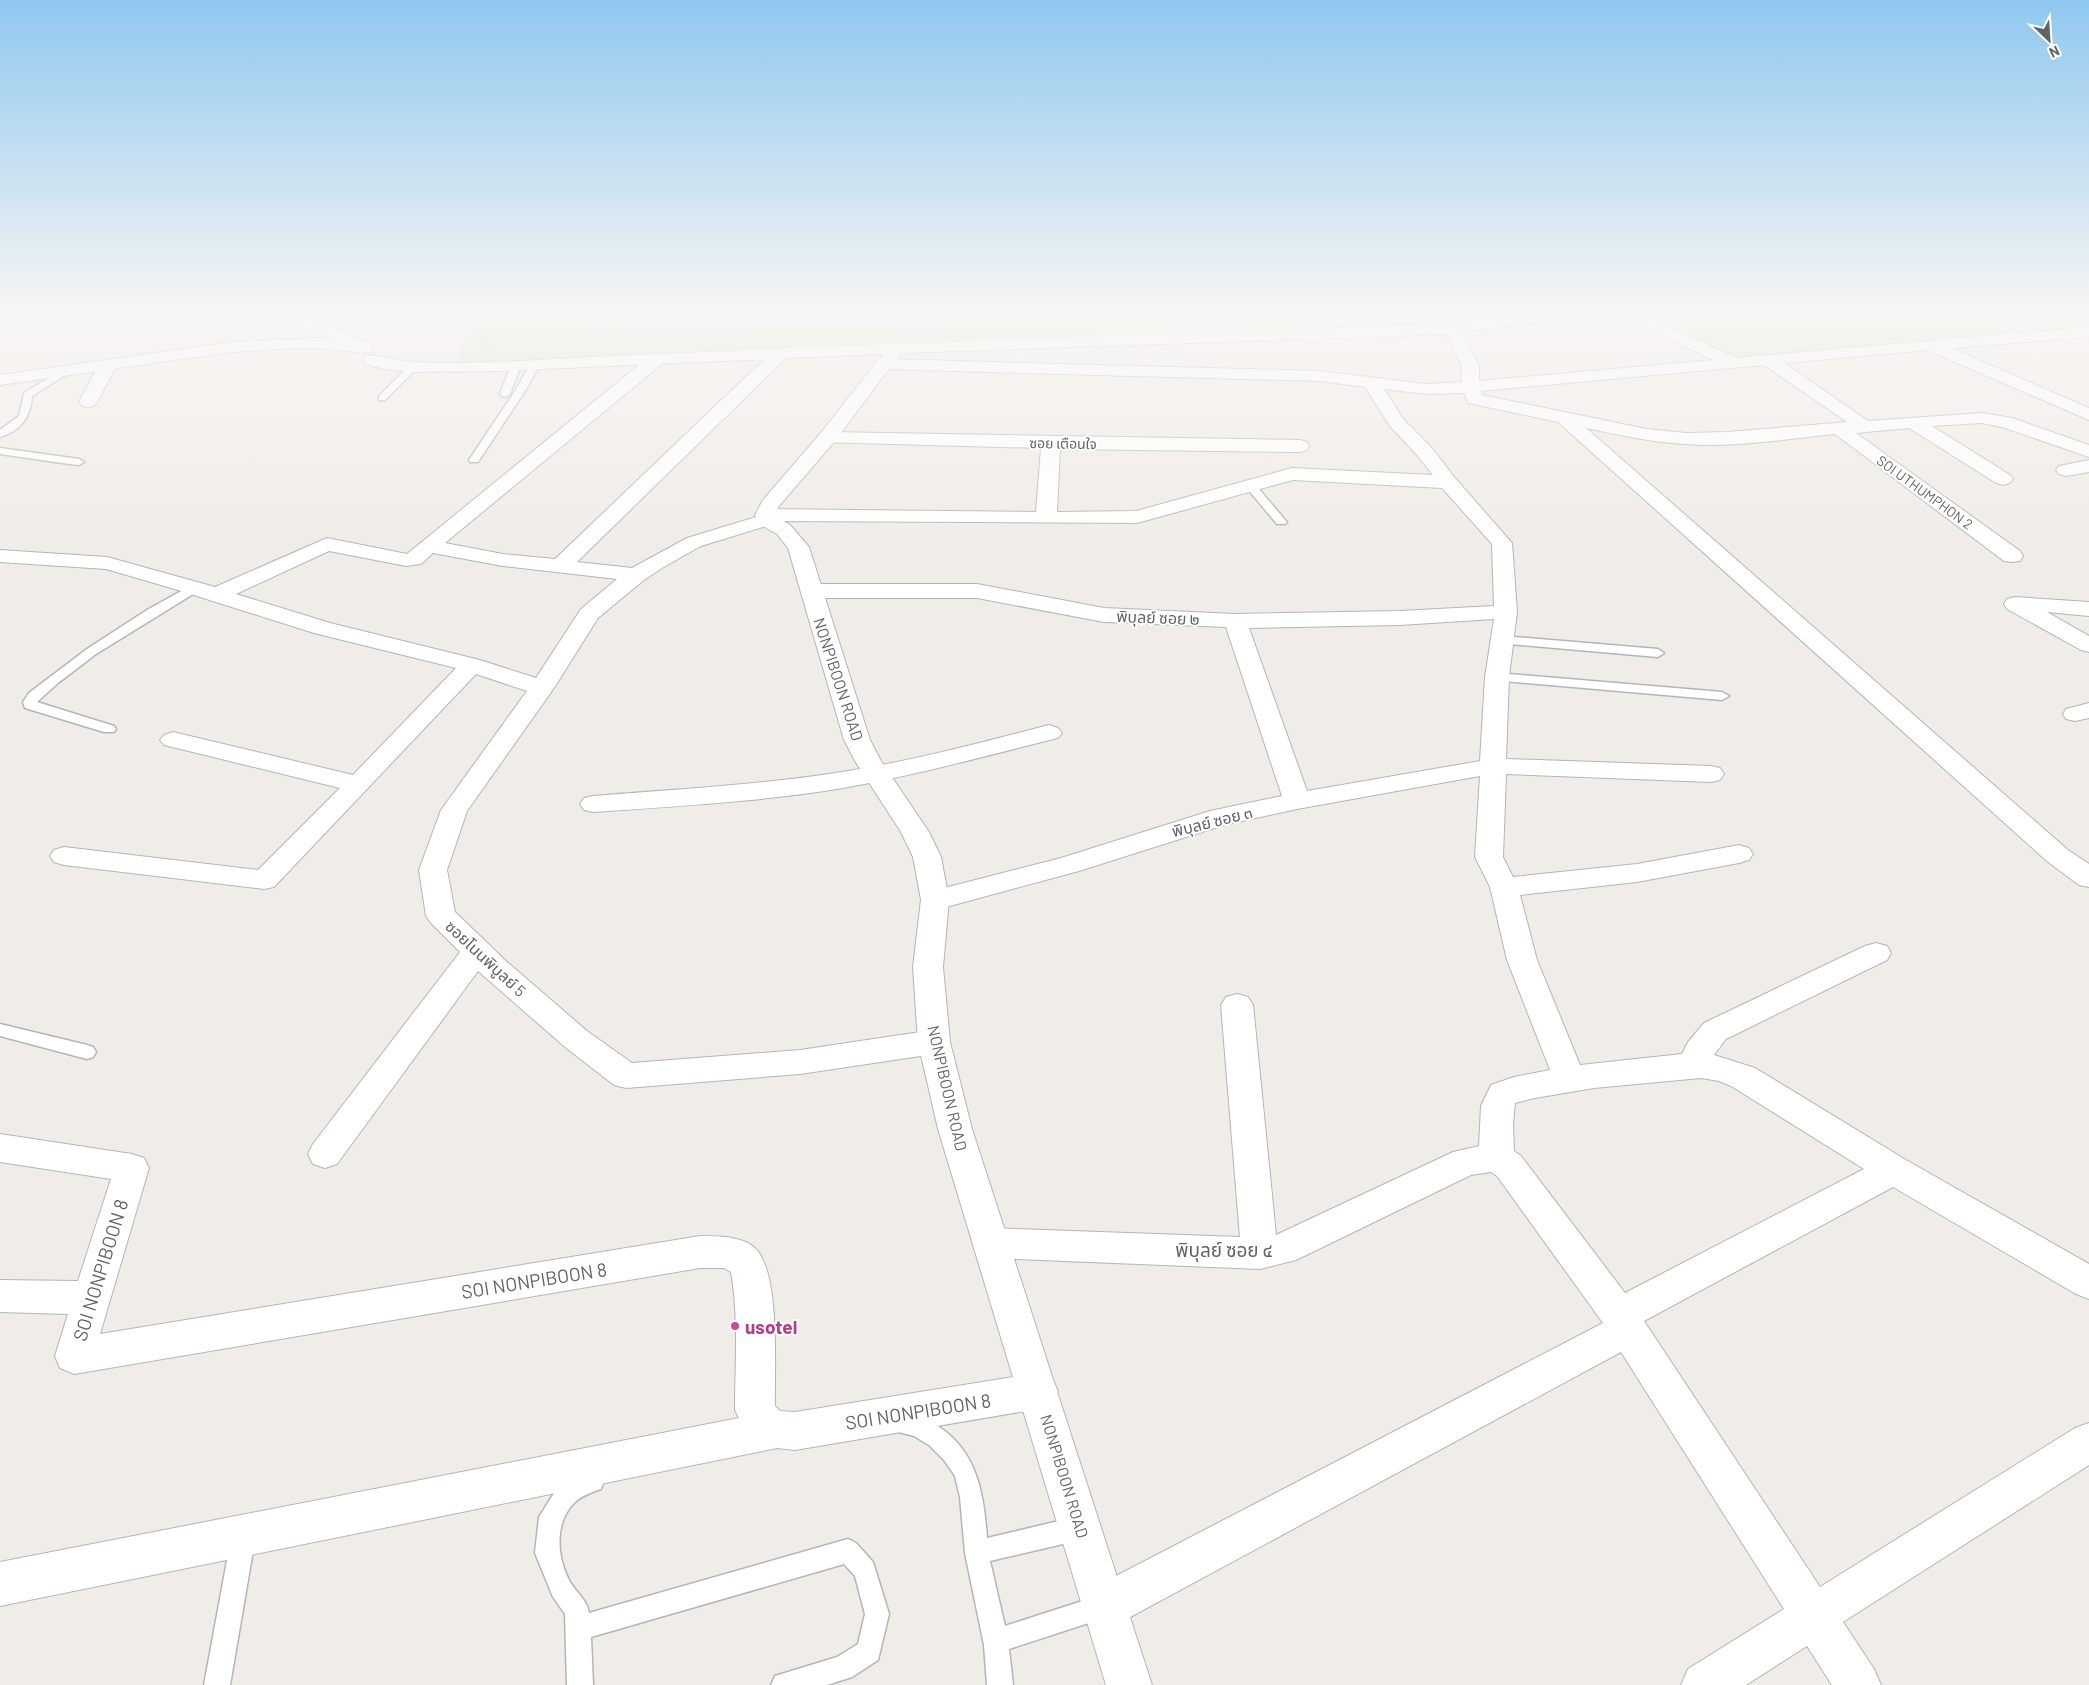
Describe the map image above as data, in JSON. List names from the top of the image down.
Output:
{
  "streets": {
    "street": [
      "ซอย เตือนใจ",
      "SOI UTHUMPHON 2",
      "พิบุลย์ ซอย ๒",
      "NONPIBOON ROAD",
      "พิบุลย์ ซอย ๓",
      "ซอยโนนพิบูลย์ 5",
      "พิบุลย์ ซอย ๔",
      "SOI NONPIBOON 8"
    ]
  },
  "crossings": [
    ["พิบุลย์ ซอย ๒", "NONPIBOON ROAD"],
    ["NONPIBOON ROAD", "พิบุลย์ ซอย ๓"],
    ["NONPIBOON ROAD", "ซอยโนนพิบูลย์ 5"],
    ["NONPIBOON ROAD", "พิบุลย์ ซอย ๔"],
    ["NONPIBOON ROAD", "SOI NONPIBOON 8"]
  ],
  "places": ["usotel"],
  "north": "bottom right"
}
